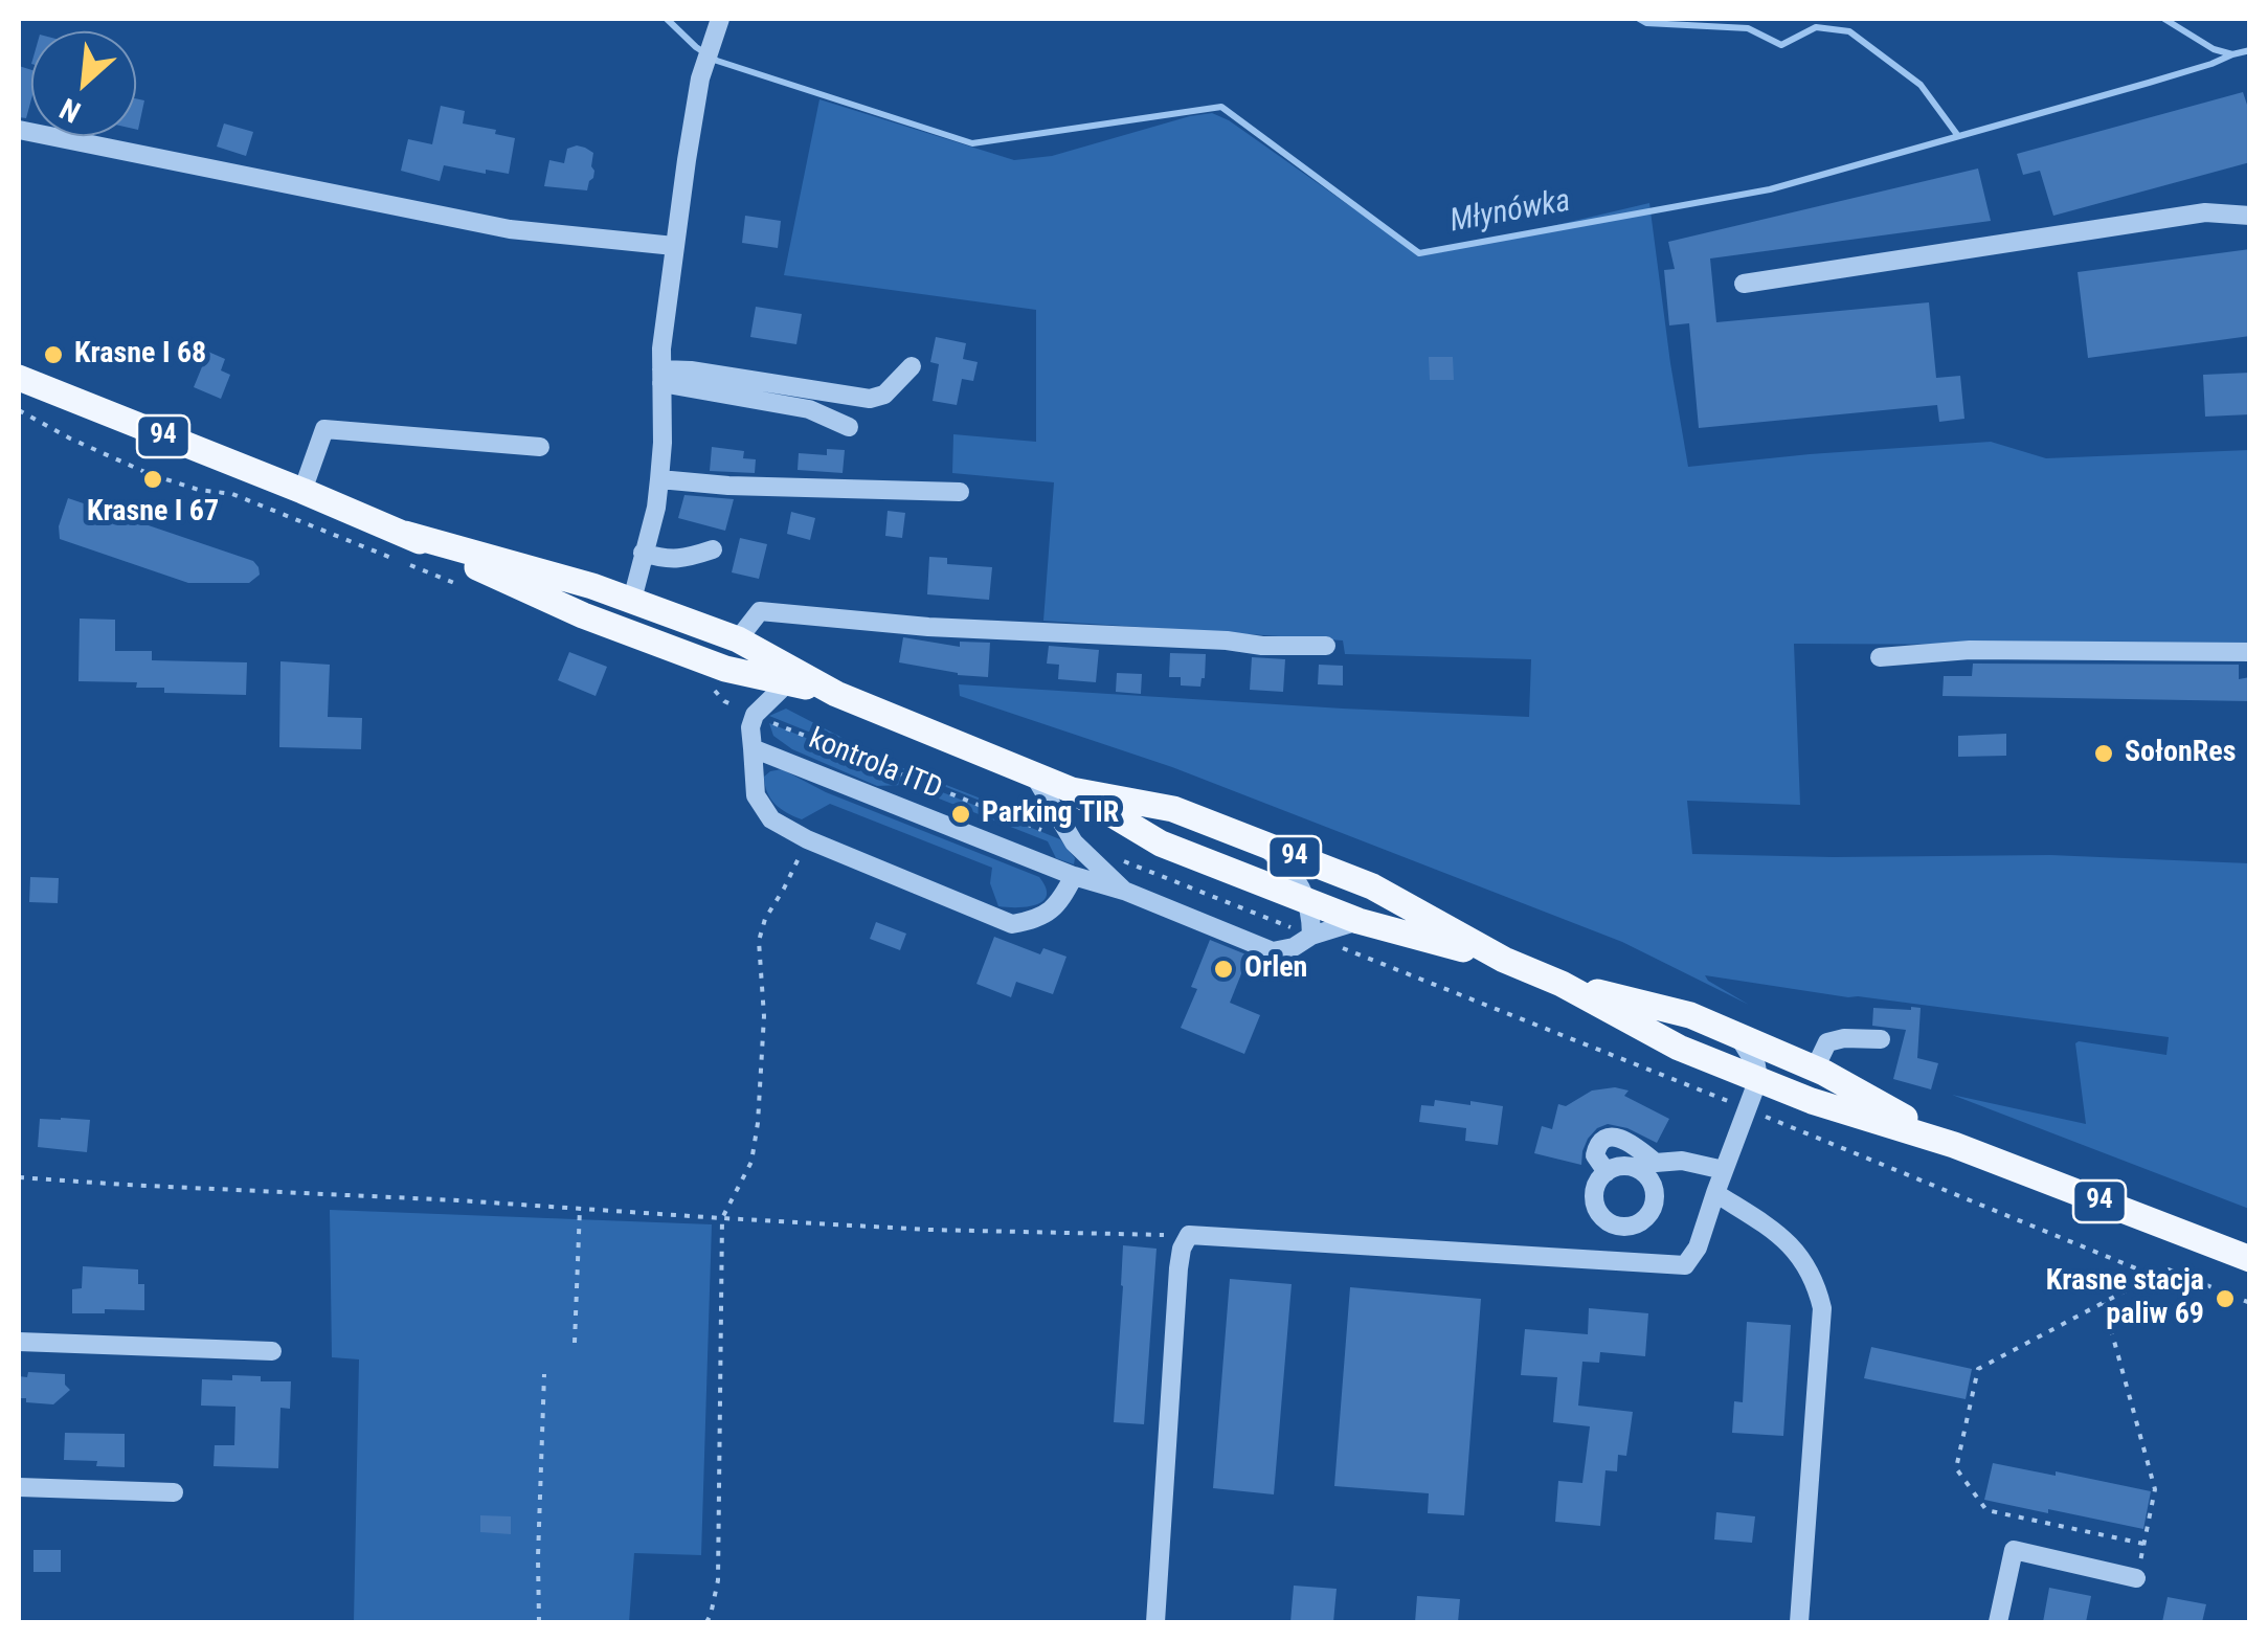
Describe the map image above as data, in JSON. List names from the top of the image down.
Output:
{
  "streets": {
    "main road": ["94"],
    "street": ["kontrola ITD"]
  },
  "crossings": [
    ["94", "kontrola ITD"]
  ],
  "water": ["Młynówka"],
  "places": [
    "Krasne I 68",
    "Krasne I 67",
    "SołonRes",
    "Parking TIR",
    "Orlen",
    "Krasne stacja paliw 69"
  ],
  "north": "bottom left"
}
